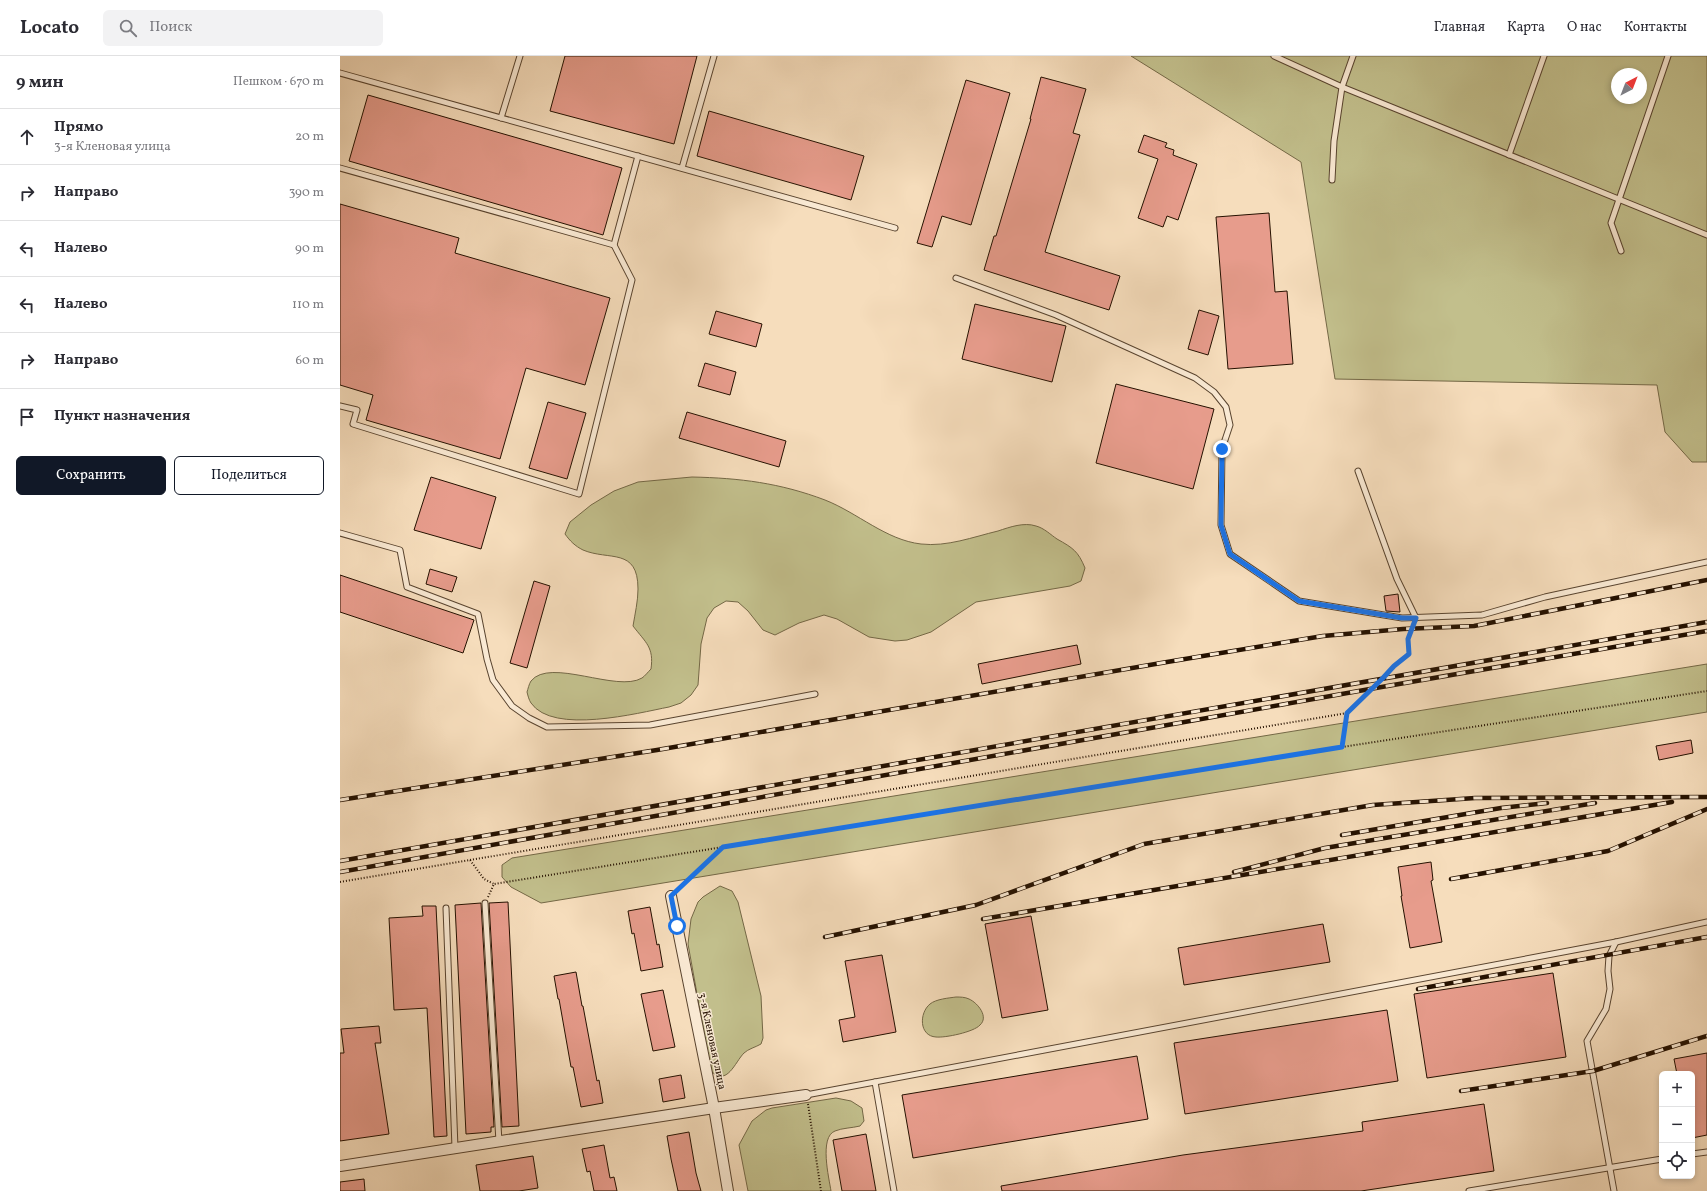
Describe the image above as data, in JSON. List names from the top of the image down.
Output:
{
  "streets": {
    "street": ["3-я Кленовая улица"]
  },
  "north": "top right",
  "page": {
    "header": "Locato",
    "search": "Поиск",
    "nav": [
      "Главная",
      "Карта",
      "О нас",
      "Контакты"
    ],
    "heading": ["9 мин", "Пешком · 670 m"],
    "list": [
      ["Прямо", "3-я Кленовая улица", "20 m"],
      ["Направо", "390 m"],
      ["Налево", "90 m"],
      ["Налево", "110 m"],
      ["Направо", "60 m"],
      "Пункт назначения"
    ],
    "buttons": ["Сохранить", "Поделиться"],
    "map_buttons": ["+", "−"]
  }
}
